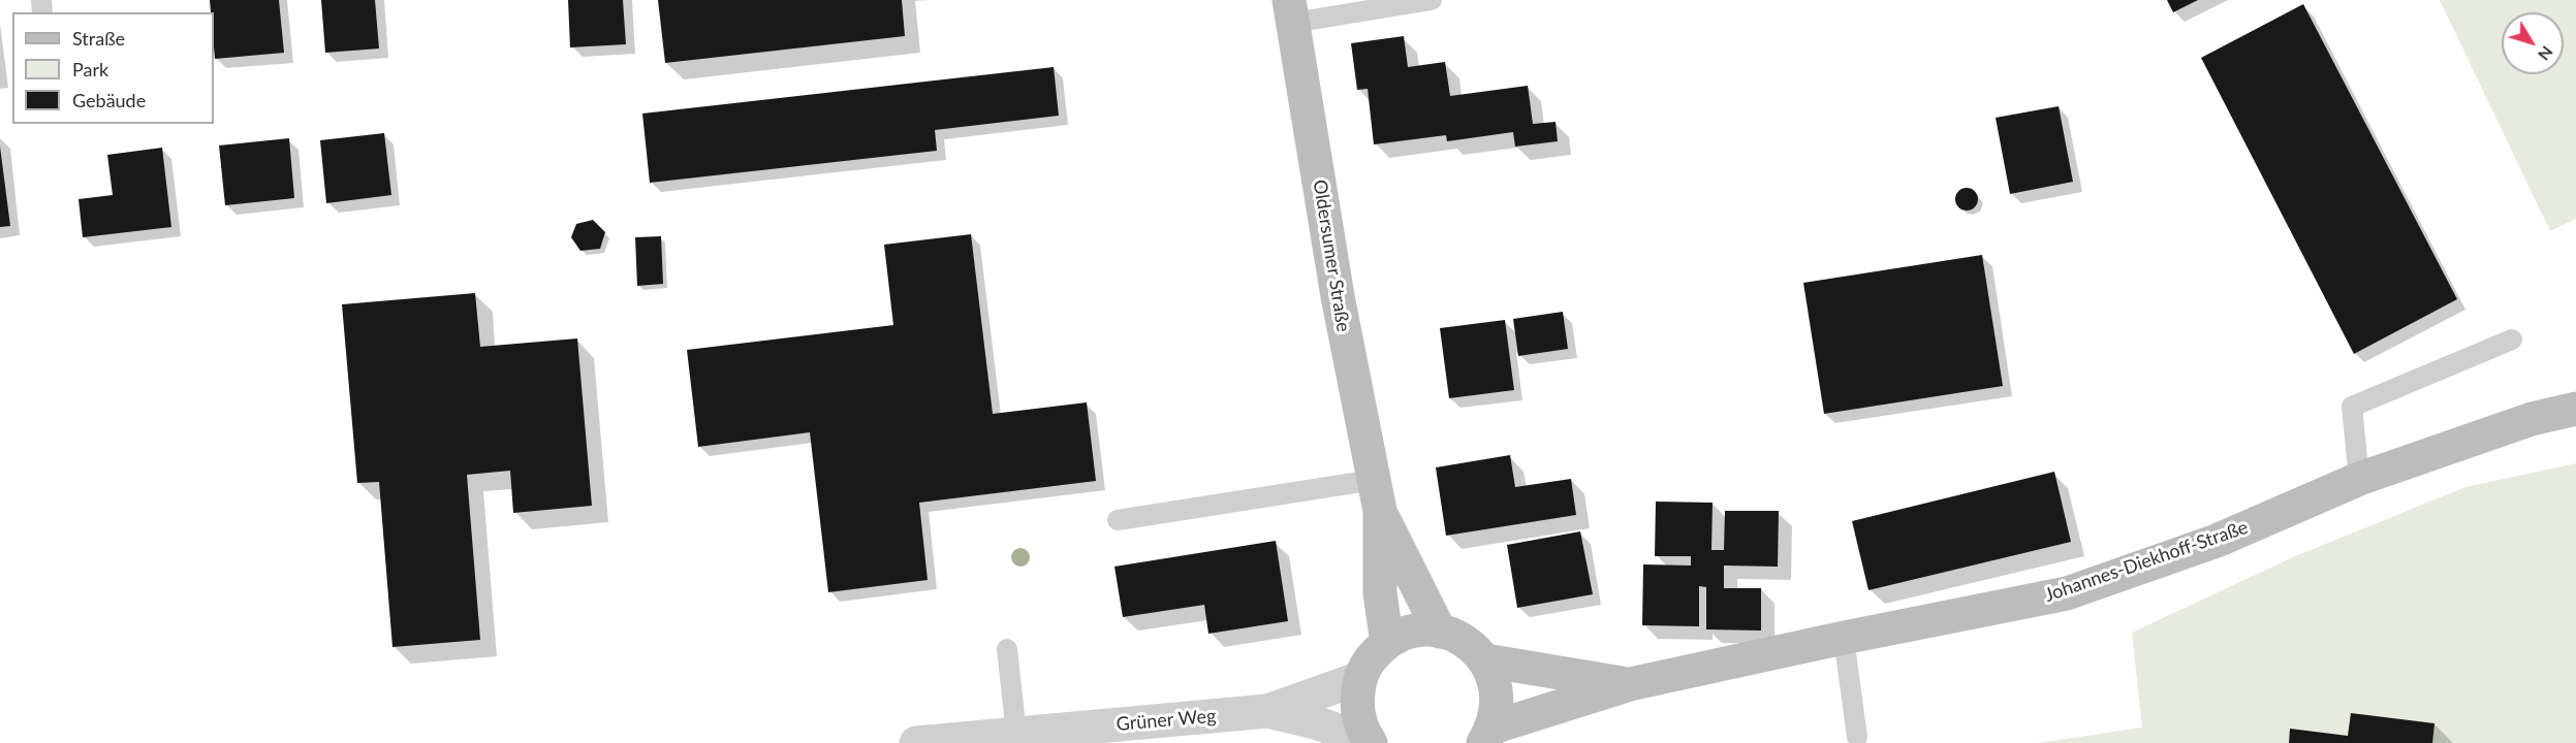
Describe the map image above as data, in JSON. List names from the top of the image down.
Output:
{
  "streets": {
    "street": ["Oldersumer Straße", "Johannes-Diekhoff-Straße", "Grüner Weg"]
  },
  "legend": ["Straße", "Park", "Gebäude"],
  "north": "bottom right"
}
